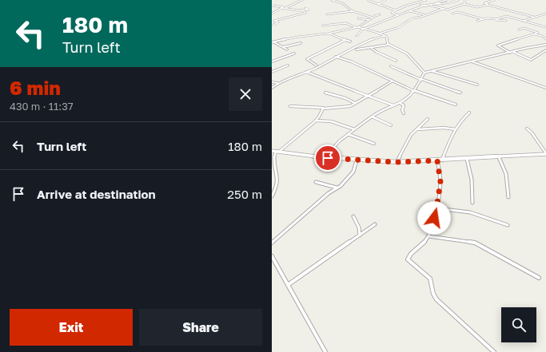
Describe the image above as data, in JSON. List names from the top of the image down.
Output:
{
  "page": {
    "turn": ["180 m", "Turn left"],
    "heading": ["6 min", "430 m · 11:37"],
    "list": [
      {
        "name": "Turn left",
        "value": "180 m"
      },
      {
        "name": "Arrive at destination",
        "value": "250 m"
      }
    ],
    "buttons": ["Exit", "Share"]
  }
}
